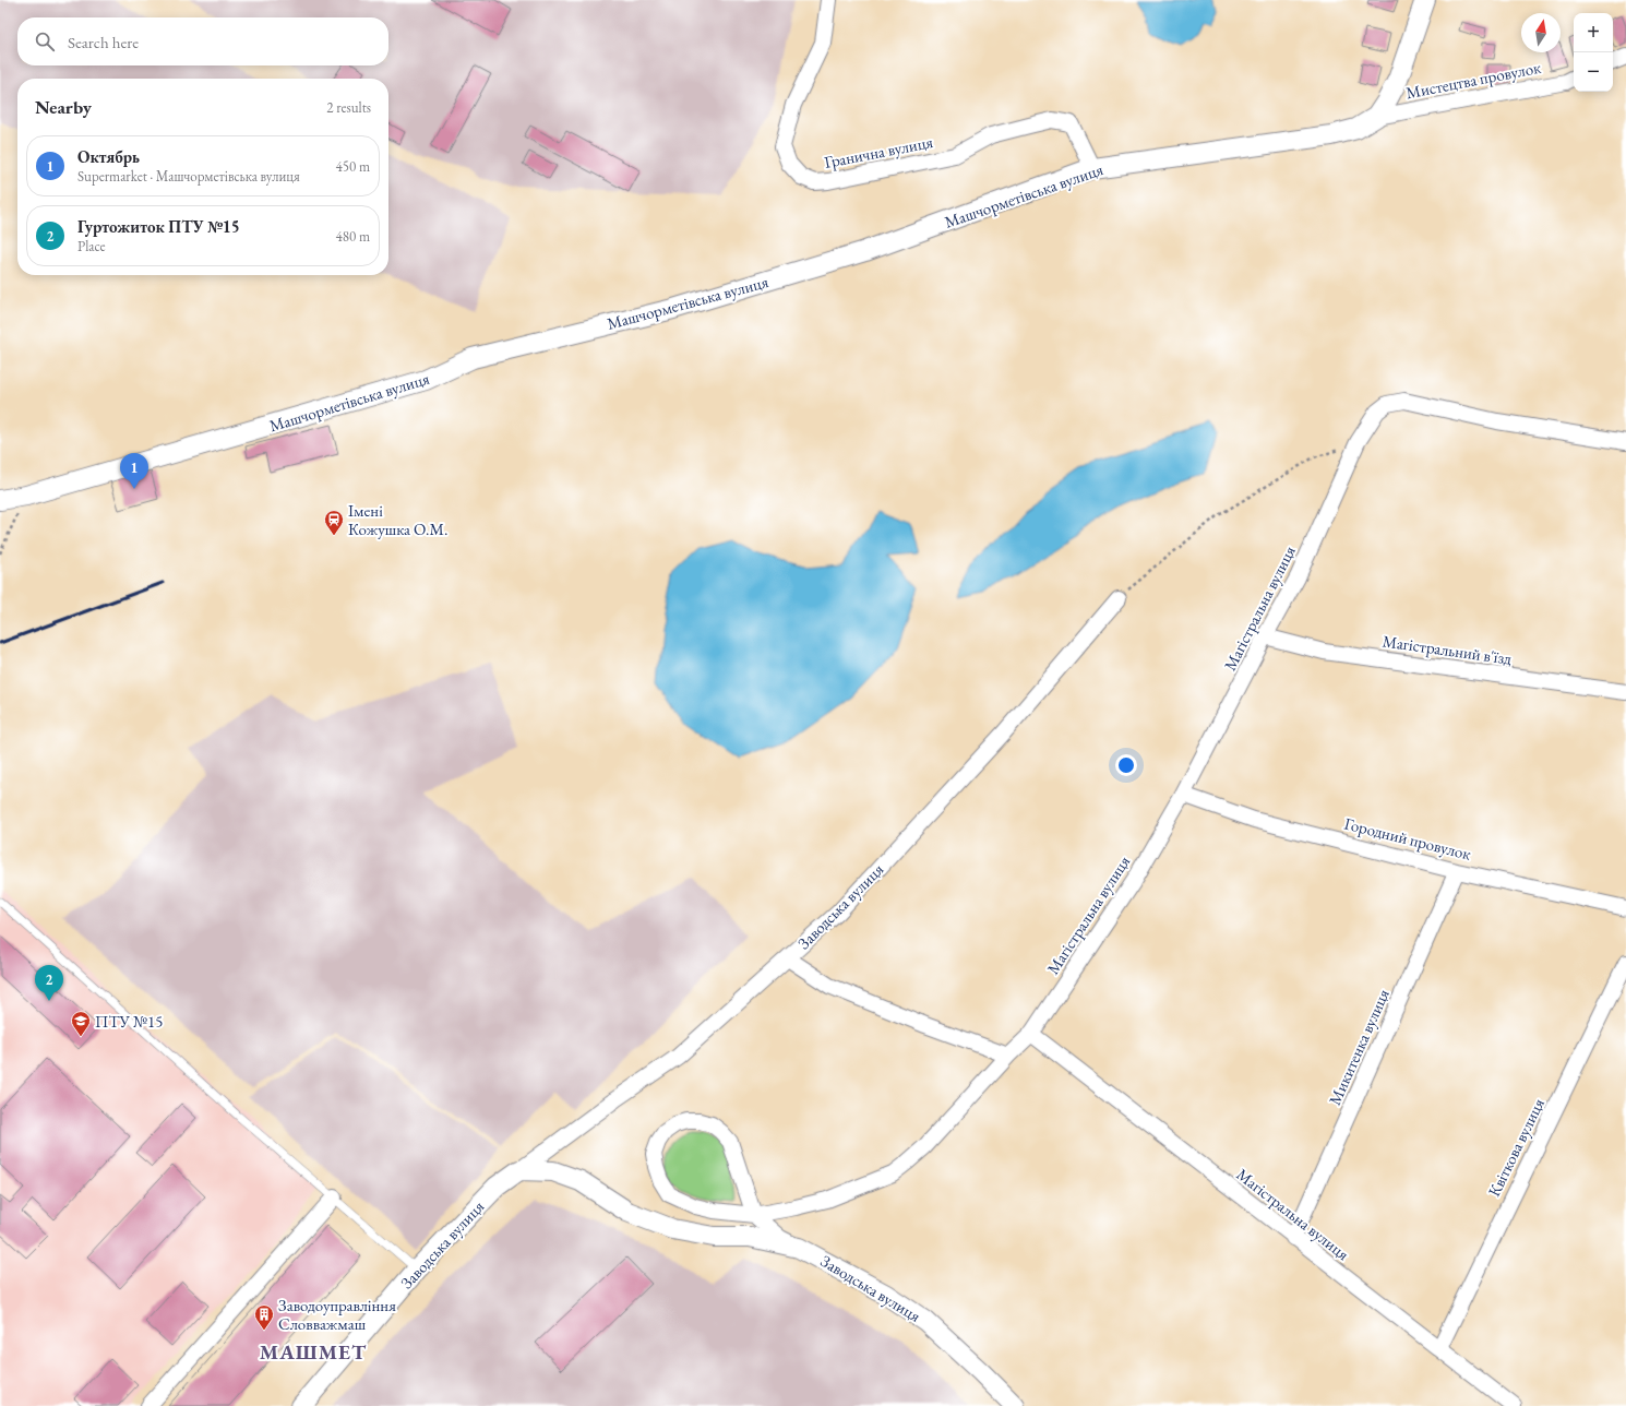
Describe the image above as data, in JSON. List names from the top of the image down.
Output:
{
  "streets": {
    "street": [
      "Мистецтва провулок",
      "Гранична вулиця",
      "Машчорметівська вулиця",
      "Магістральна вулиця",
      "Магістральний в'їзд",
      "Городний провулок",
      "Заводська вулиця",
      "Микитенка вулиця",
      "Квіткова вулиця"
    ]
  },
  "crossings": [
    ["Мистецтва провулок", "Машчорметівська вулиця"],
    ["Гранична вулиця", "Машчорметівська вулиця"],
    ["Магістральна вулиця", "Магістральний в'їзд"],
    ["Магістральна вулиця", "Городний провулок"],
    ["Магістральна вулиця", "Заводська вулиця"],
    ["Магістральна вулиця", "Микитенка вулиця"],
    ["Магістральна вулиця", "Квіткова вулиця"],
    ["Городний провулок", "Микитенка вулиця"]
  ],
  "districts": ["МАШМЕТ"],
  "places": {
    "station": ["Імені Кожушка О.М."],
    "school or university": ["ПТУ №15"],
    "building": ["Заводоуправління Словважмаш"]
  },
  "north": "top",
  "page": {
    "map_buttons": ["+", "−"],
    "search": "Search here",
    "heading": ["Nearby", "2 results"],
    "list": [
      {
        "mark": "1",
        "name": "Октябрь",
        "note": "Supermarket · Машчорметівська вулиця",
        "value": "450 m"
      },
      {
        "mark": "2",
        "name": "Гуртожиток ПТУ №15",
        "note": "Place",
        "value": "480 m"
      }
    ],
    "pins": ["1", "2"]
  }
}
